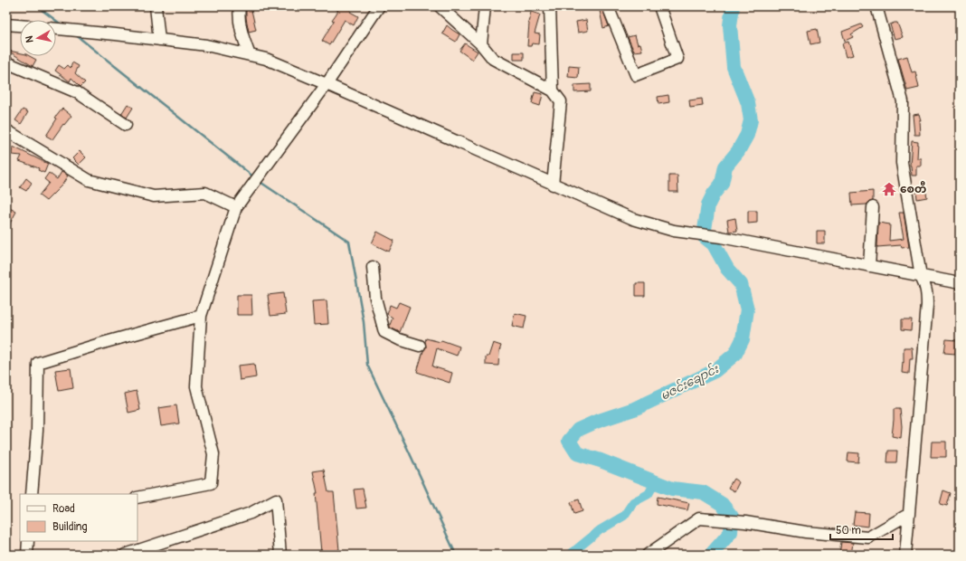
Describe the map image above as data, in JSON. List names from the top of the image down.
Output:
{
  "water": ["မဇင်းချောင်း"],
  "places": {
    "temple": ["စေတီ"]
  },
  "legend": ["Road", "Building"],
  "scale_bar": "50 m",
  "north": "left"
}
